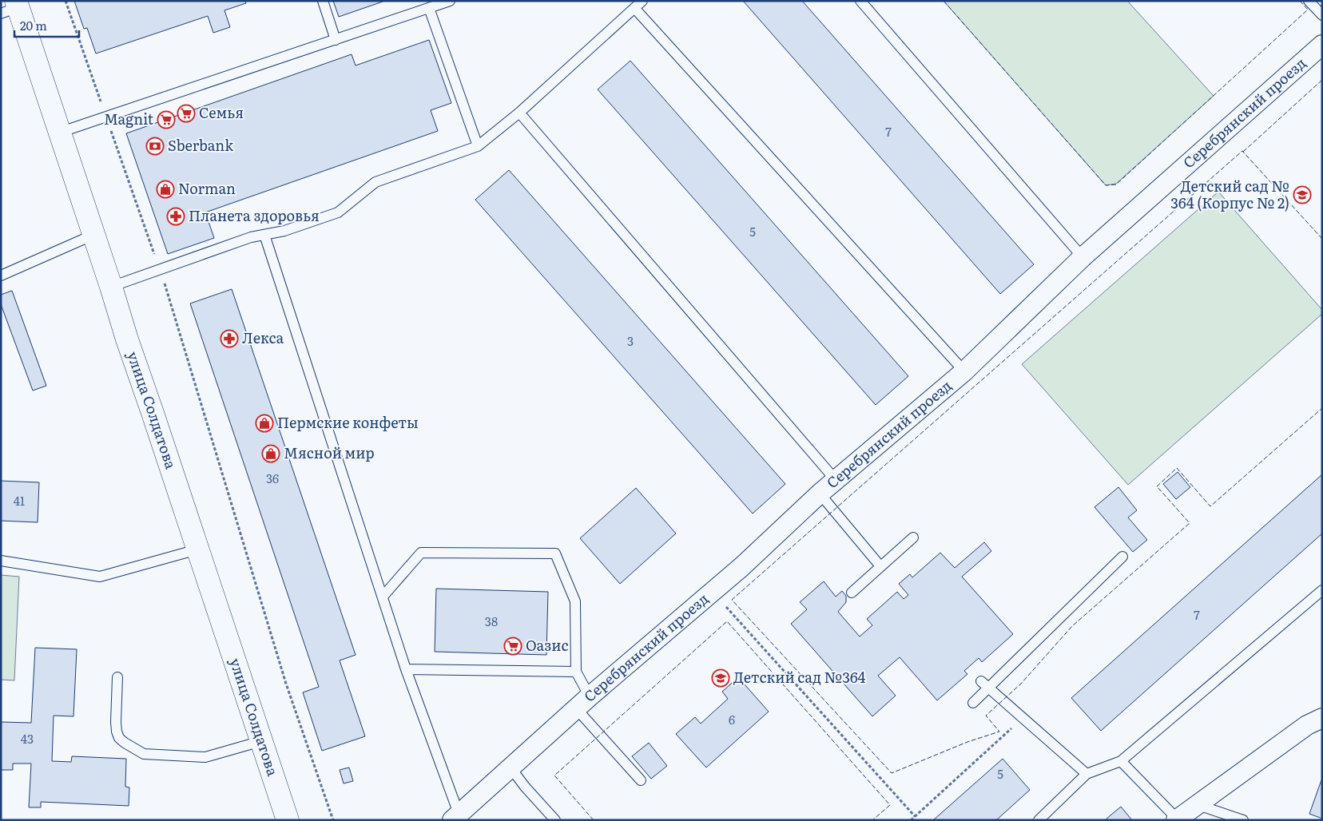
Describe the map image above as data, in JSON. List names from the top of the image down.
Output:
{
  "streets": {
    "main road": ["улица Солдатова"],
    "street": ["Серебрянский проезд"]
  },
  "places": {
    "supermarket": ["Семья", "Magnit", "Оазис"],
    "bank": ["Sberbank"],
    "shop": ["Norman", "Пермские конфеты", "Мясной мир"],
    "school or university": ["Детский сад № 364 (Корпус № 2)", "Детский сад №364"],
    "pharmacy": ["Планета здоровья", "Лекса"]
  },
  "house_numbers": [
    "7",
    "5",
    "3",
    "36",
    "41",
    "7",
    "38",
    "6",
    "43",
    "5"
  ],
  "scale_bar": "20 m"
}
